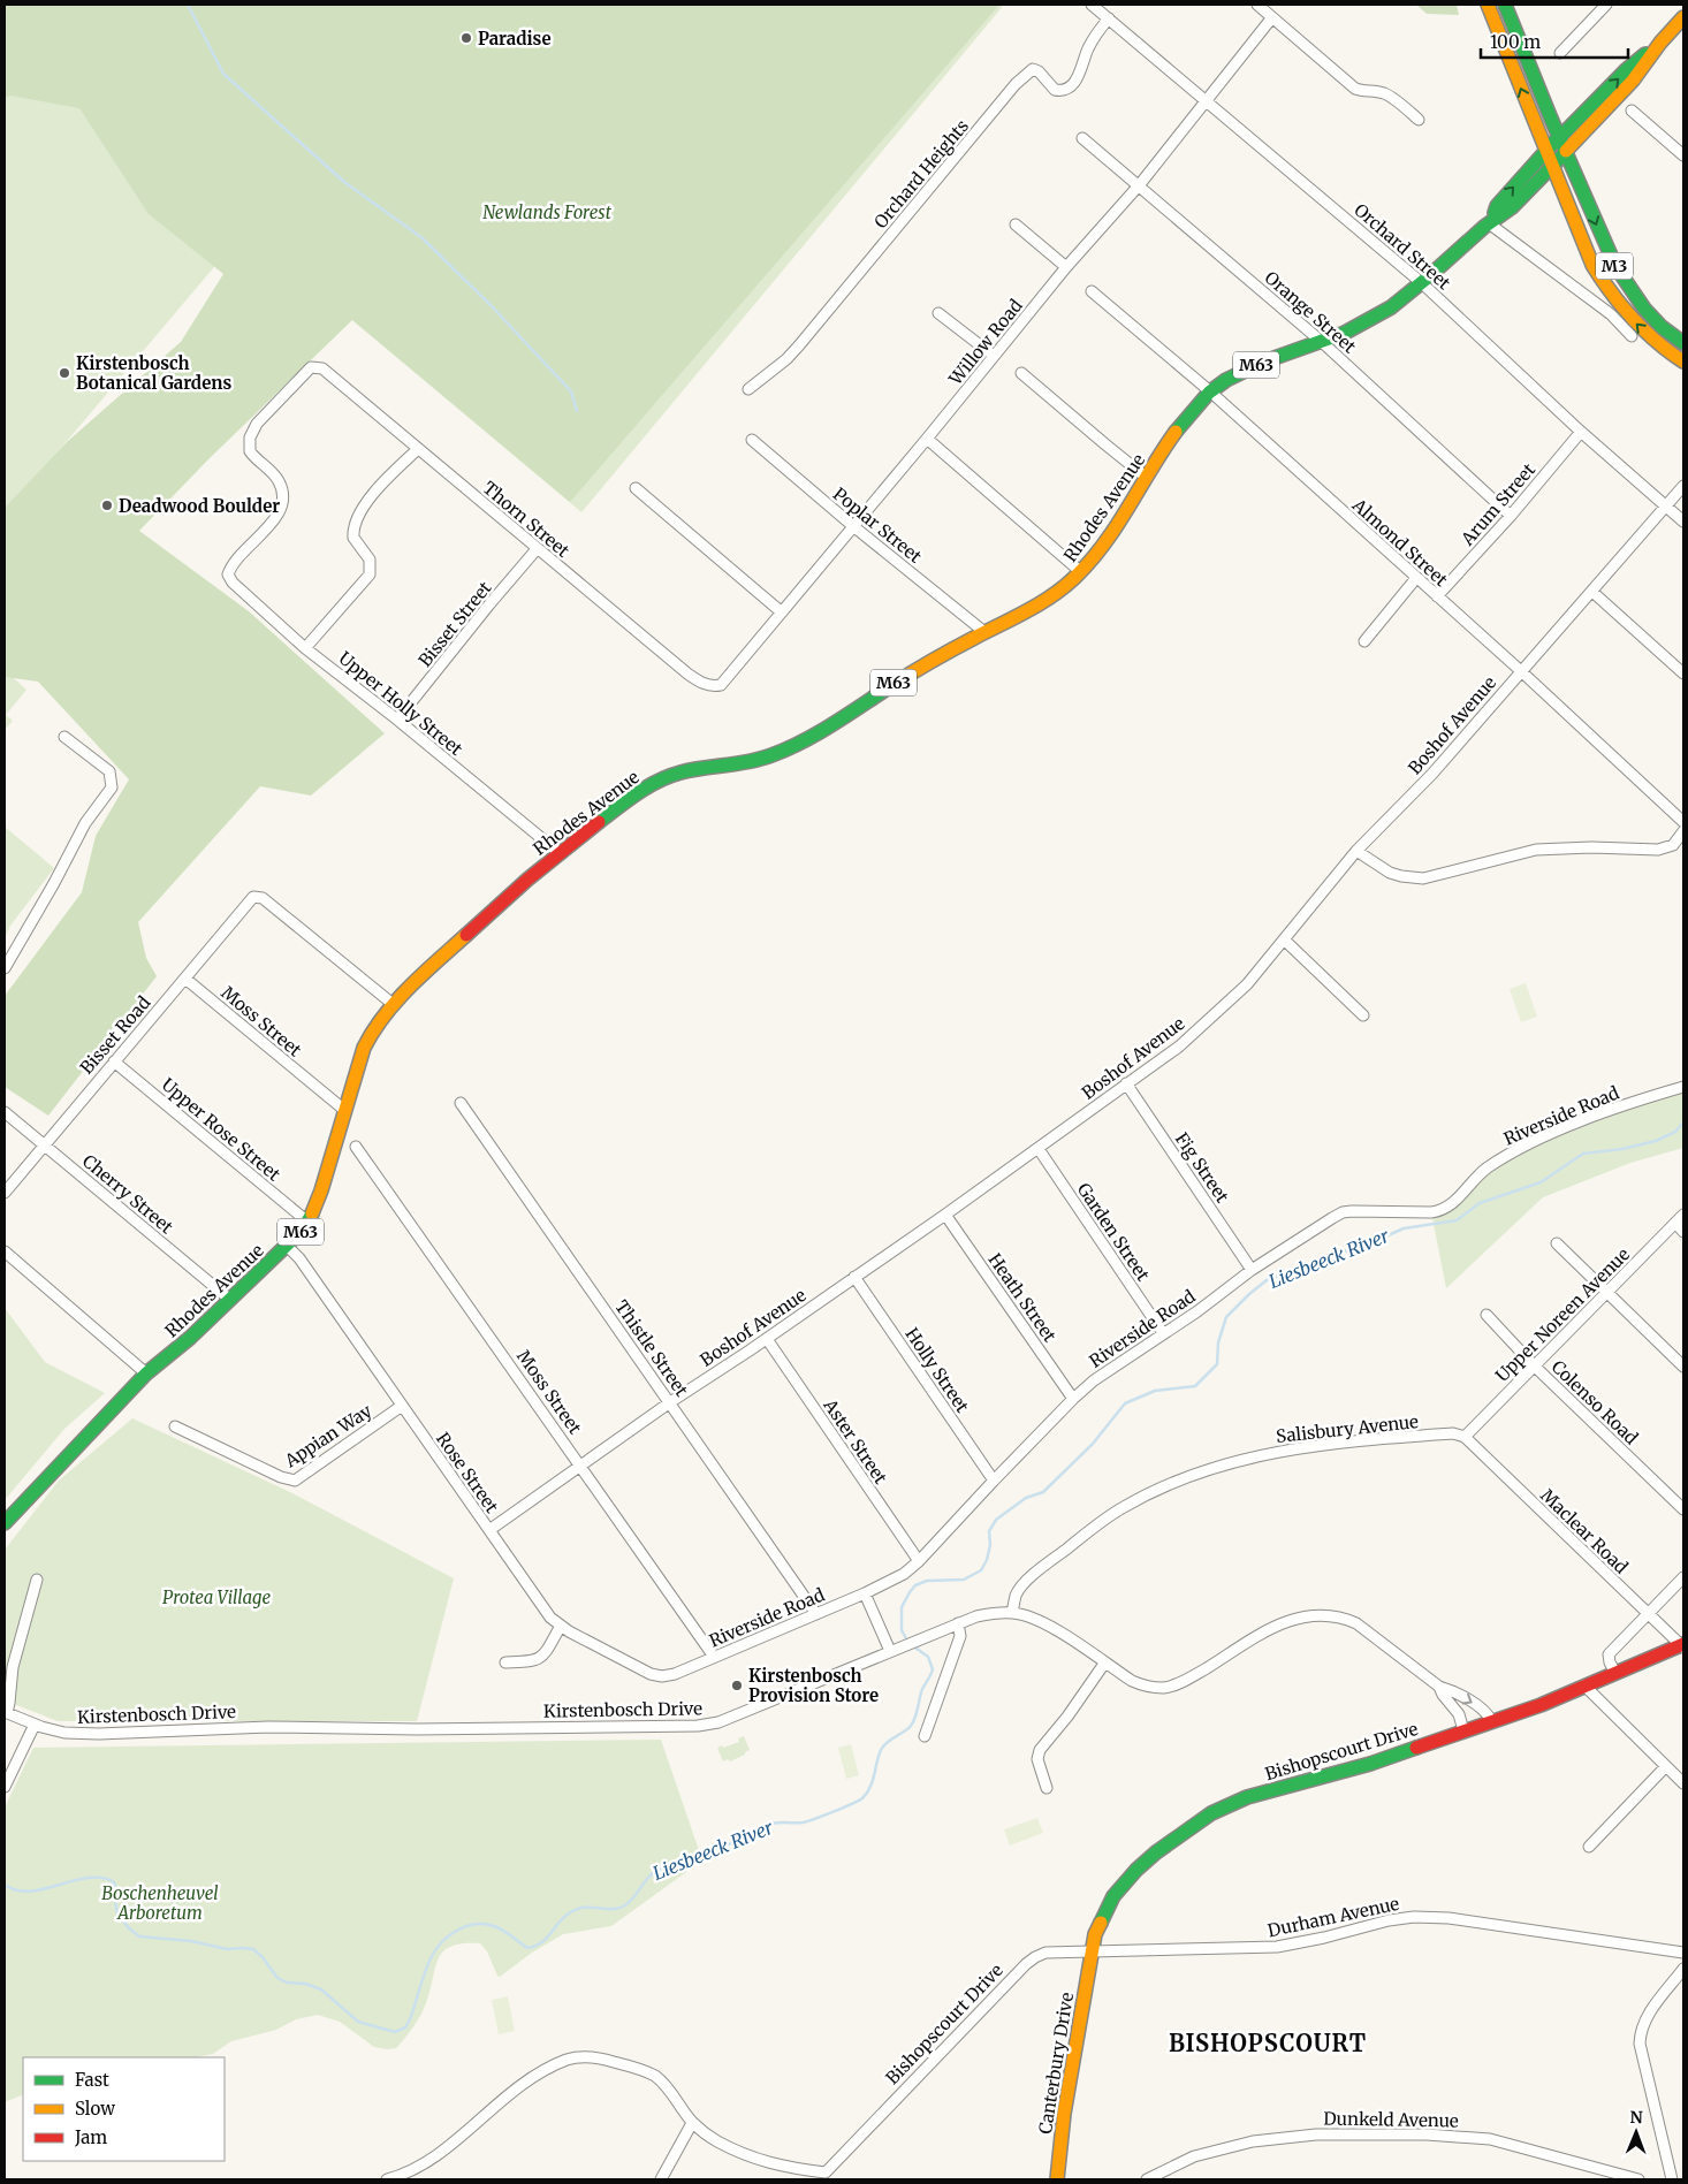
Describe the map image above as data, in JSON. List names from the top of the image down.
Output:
{
  "streets": {
    "main road": [
      "M3",
      "M63",
      "Rhodes Avenue",
      "Bishopscourt Drive",
      "Canterbury Drive"
    ],
    "street": [
      "Orchard Heights",
      "Orchard Street",
      "Orange Street",
      "Willow Road",
      "Arum Street",
      "Thorn Street",
      "Poplar Street",
      "Almond Street",
      "Bisset Street",
      "Upper Holly Street",
      "Boshof Avenue",
      "Moss Street",
      "Bisset Road",
      "Riverside Road",
      "Upper Rose Street",
      "Fig Street",
      "Cherry Street",
      "Garden Street",
      "Heath Street",
      "Upper Noreen Avenue",
      "Thistle Street",
      "Holly Street",
      "Colenso Road",
      "Salisbury Avenue",
      "Appian Way",
      "Aster Street",
      "Rose Street",
      "Maclear Road",
      "Kirstenbosch Drive",
      "Durham Avenue",
      "Dunkeld Avenue"
    ]
  },
  "crossings": [
    ["Orchard Heights", "Orchard Street"],
    ["Orchard Street", "Willow Road"],
    ["Orchard Street", "Arum Street"],
    ["Orchard Street", "Rhodes Avenue"],
    ["Orchard Street", "Boshof Avenue"],
    ["M3", "M63"],
    ["M3", "Rhodes Avenue"],
    ["Orange Street", "Willow Road"],
    ["Orange Street", "Arum Street"],
    ["Orange Street", "Rhodes Avenue"],
    ["Willow Road", "Thorn Street"],
    ["Willow Road", "Poplar Street"],
    ["M63", "Rhodes Avenue"],
    ["Arum Street", "Almond Street"],
    ["Rhodes Avenue", "Poplar Street"],
    ["Rhodes Avenue", "Almond Street"],
    ["Rhodes Avenue", "Upper Holly Street"],
    ["Rhodes Avenue", "Moss Street"],
    ["Rhodes Avenue", "Bisset Road"],
    ["Rhodes Avenue", "Upper Rose Street"],
    ["Rhodes Avenue", "Cherry Street"],
    ["Rhodes Avenue", "Rose Street"],
    ["Thorn Street", "Bisset Street"],
    ["Thorn Street", "Upper Holly Street"],
    ["Almond Street", "Boshof Avenue"],
    ["Bisset Street", "Upper Holly Street"],
    ["Boshof Avenue", "Moss Street"],
    ["Boshof Avenue", "Fig Street"],
    ["Boshof Avenue", "Garden Street"],
    ["Boshof Avenue", "Heath Street"],
    ["Boshof Avenue", "Thistle Street"],
    ["Boshof Avenue", "Holly Street"],
    ["Boshof Avenue", "Aster Street"],
    ["Boshof Avenue", "Rose Street"],
    ["Moss Street", "Bisset Road"],
    ["Moss Street", "Riverside Road"],
    ["Bisset Road", "Upper Rose Street"],
    ["Bisset Road", "Cherry Street"],
    ["Riverside Road", "Fig Street"],
    ["Riverside Road", "Garden Street"],
    ["Riverside Road", "Heath Street"],
    ["Riverside Road", "Thistle Street"],
    ["Riverside Road", "Holly Street"],
    ["Riverside Road", "Aster Street"],
    ["Riverside Road", "Rose Street"],
    ["Upper Noreen Avenue", "Colenso Road"],
    ["Upper Noreen Avenue", "Salisbury Avenue"],
    ["Upper Noreen Avenue", "Maclear Road"],
    ["Salisbury Avenue", "Maclear Road"],
    ["Salisbury Avenue", "Kirstenbosch Drive"],
    ["Appian Way", "Rose Street"],
    ["Maclear Road", "Bishopscourt Drive"],
    ["Kirstenbosch Drive", "Bishopscourt Drive"],
    ["Bishopscourt Drive", "Durham Avenue"],
    ["Bishopscourt Drive", "Canterbury Drive"],
    ["Durham Avenue", "Canterbury Drive"]
  ],
  "districts": ["BISHOPSCOURT"],
  "water": ["Liesbeeck River"],
  "parks": ["Newlands Forest", "Protea Village", "Boschenheuvel Arboretum"],
  "places": [
    "Paradise",
    "Kirstenbosch Botanical Gardens",
    "Deadwood Boulder",
    "Kirstenbosch Provision Store"
  ],
  "legend": ["Fast", "Slow", "Jam"],
  "scale_bar": "100 m",
  "north": "top"
}
